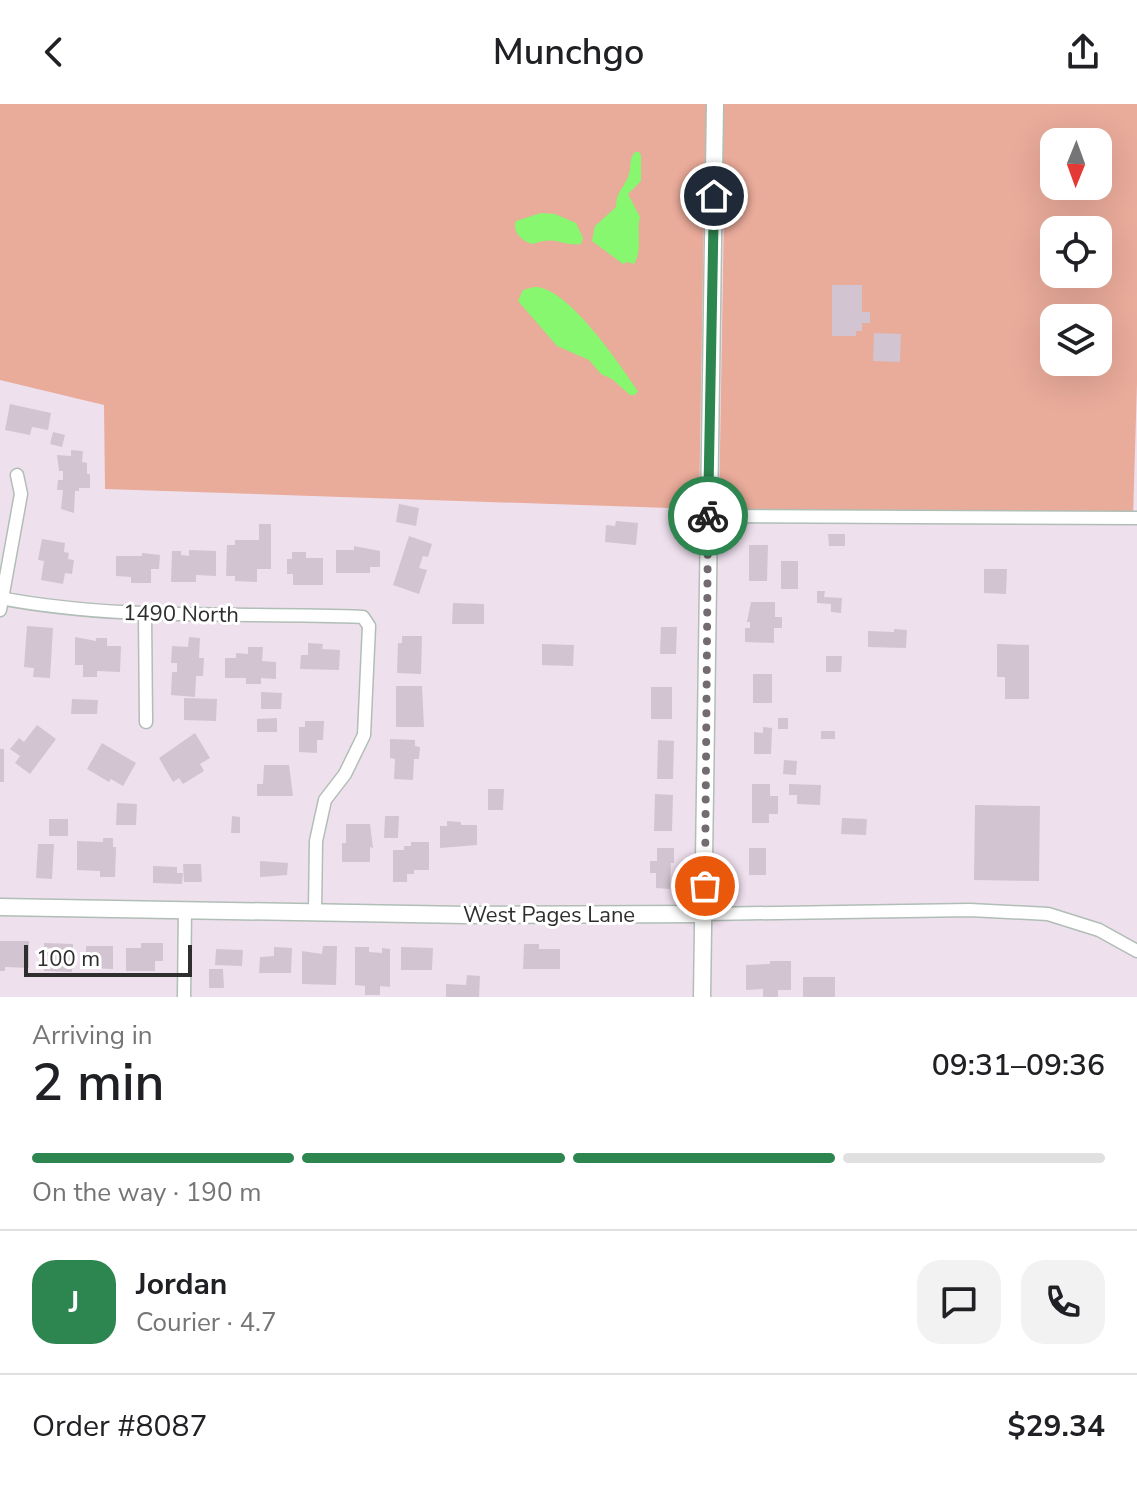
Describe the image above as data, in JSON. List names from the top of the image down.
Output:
{
  "streets": {
    "street": ["1490 North", "West Pages Lane"]
  },
  "crossings": [
    ["1490 North", "West Pages Lane"]
  ],
  "scale_bar": "100 m",
  "north": "bottom",
  "page": {
    "header": "Munchgo",
    "scale": "100 m",
    "heading": ["2 min", "Arriving in", "09:31–09:36"],
    "panel": [
      "Jordan",
      "Courier · 4.7",
      "Order #8087",
      "$29.34"
    ],
    "bar": "On the way · 190 m",
    "round": "J"
  }
}
